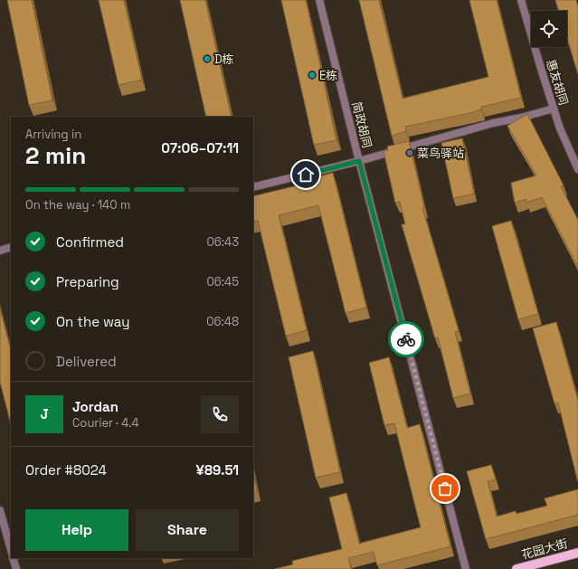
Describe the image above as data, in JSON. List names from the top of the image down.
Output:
{
  "streets": {
    "main road": ["花园大街"],
    "street": ["惠友胡同", "简政胡同"]
  },
  "places": ["D栋", "E栋", "菜鸟驿站"],
  "page": {
    "heading": ["2 min", "Arriving in", "07:06–07:11"],
    "panel": [
      "Jordan",
      "Courier · 4.4",
      "Order #8024",
      "¥89.51"
    ],
    "bar": "On the way · 140 m",
    "list": [
      ["Confirmed", "06:43"],
      ["Preparing", "06:45"],
      ["On the way", "06:48"],
      "Delivered"
    ],
    "round": "J",
    "buttons": ["Help", "Share"]
  }
}
